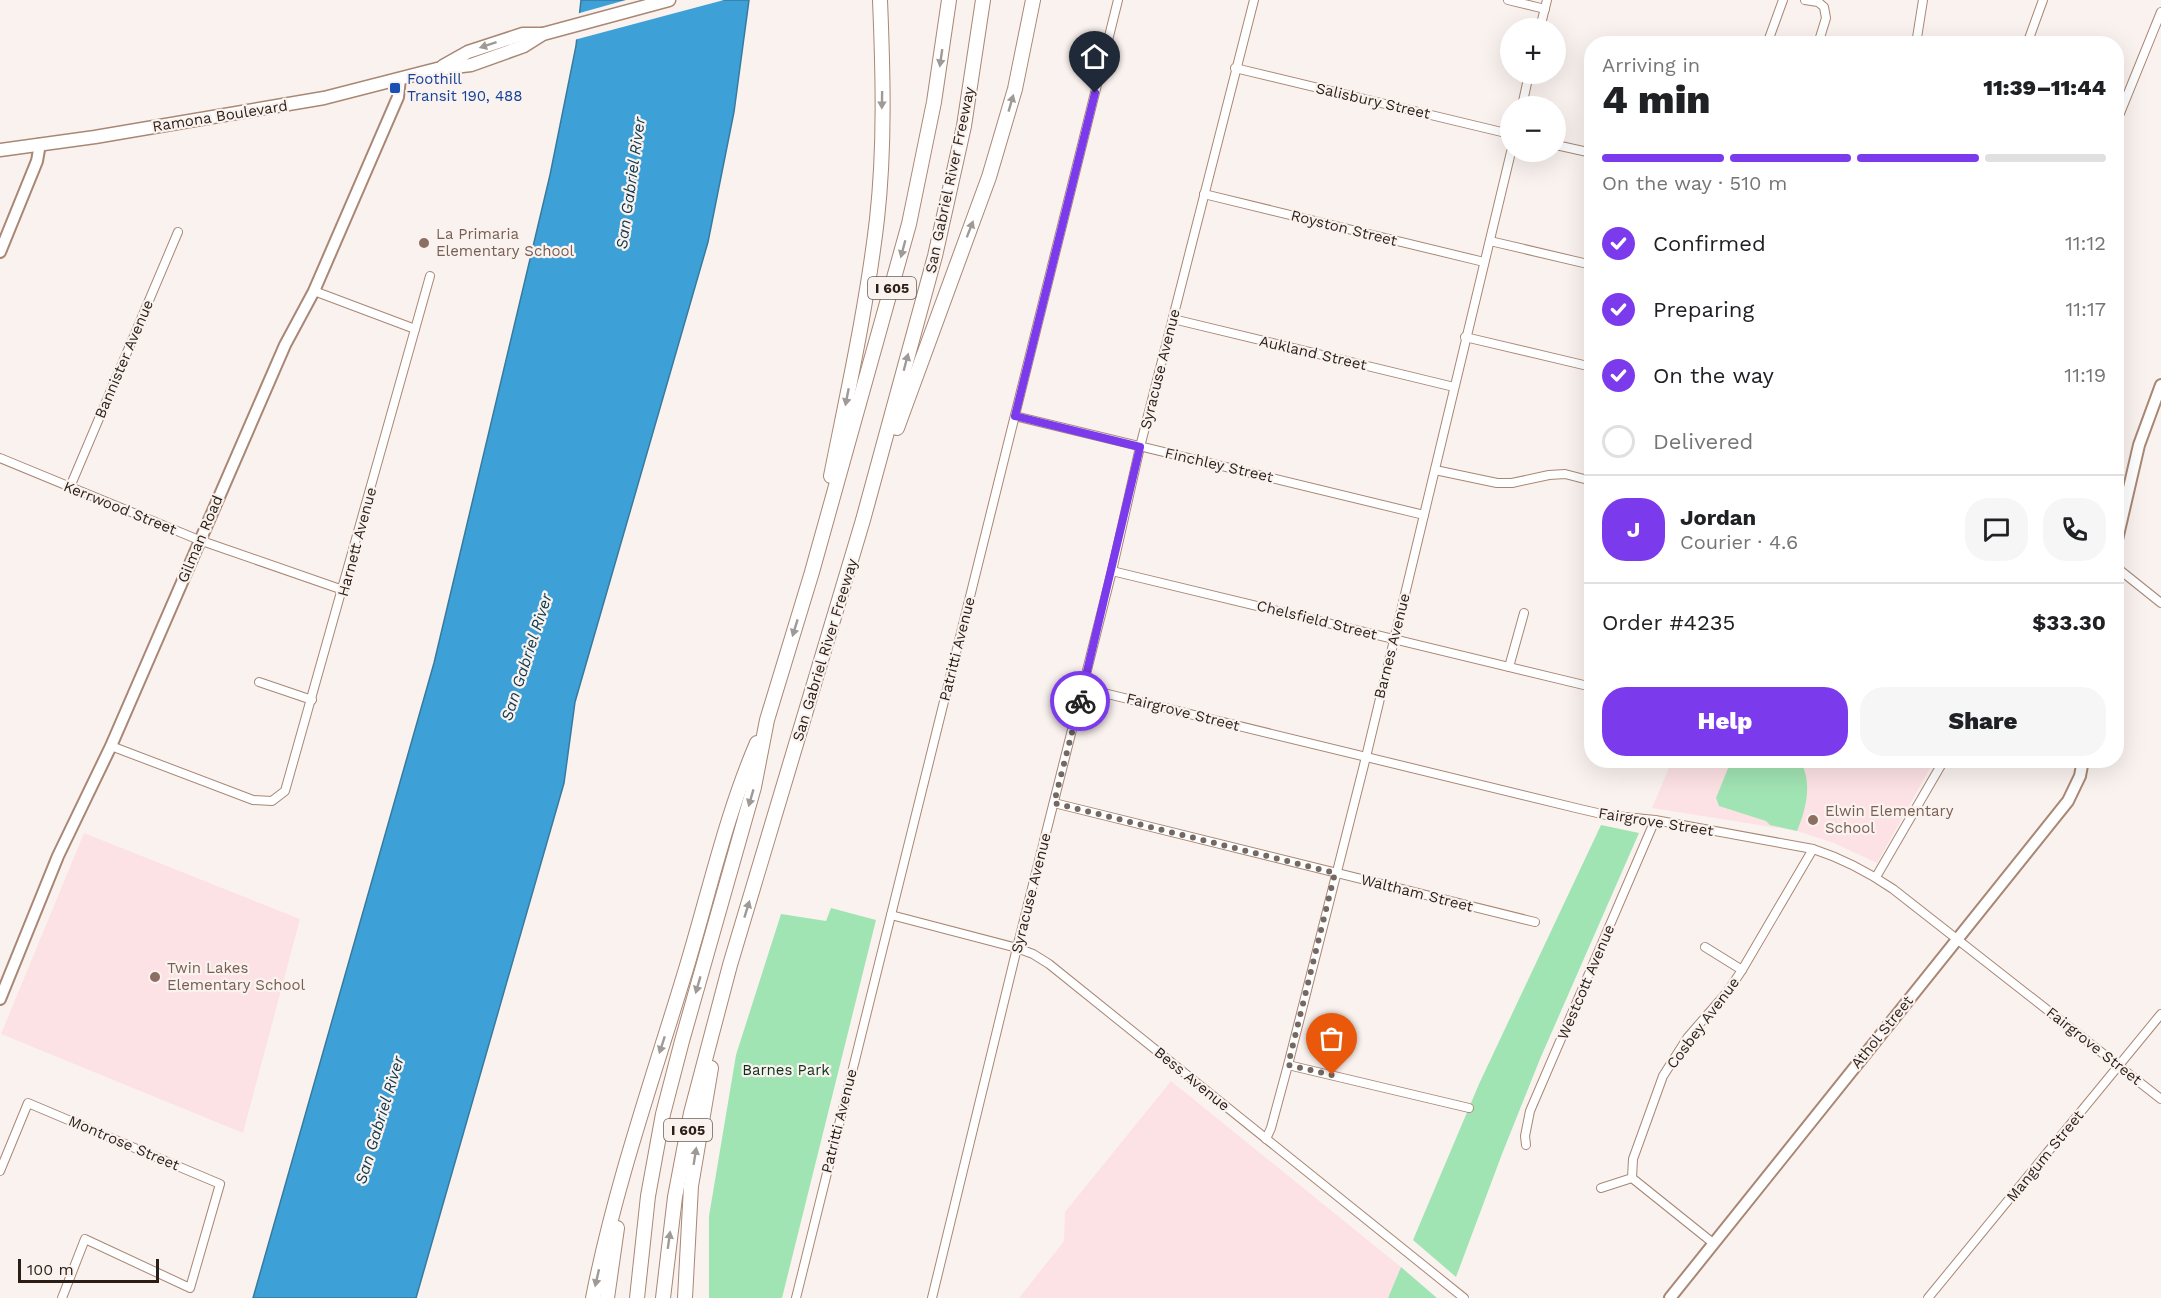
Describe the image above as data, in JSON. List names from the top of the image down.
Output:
{
  "streets": {
    "highway": ["San Gabriel River Freeway", "I 605"],
    "main road": ["Ramona Boulevard"],
    "street": [
      "Salisbury Street",
      "Royston Street",
      "Aukland Street",
      "Bannister Avenue",
      "Syracuse Avenue",
      "Finchley Street",
      "Kerrwood Street",
      "Gilman Road",
      "Harnett Avenue",
      "Chelsfield Street",
      "Barnes Avenue",
      "Patritti Avenue",
      "Fairgrove Street",
      "Waltham Street",
      "Westcott Avenue",
      "Cosbey Avenue",
      "Athol Street",
      "Bess Avenue",
      "Montrose Street",
      "Mangum Street"
    ]
  },
  "crossings": [
    ["Salisbury Street", "Syracuse Avenue"],
    ["Ramona Boulevard", "Gilman Road"],
    ["Royston Street", "Syracuse Avenue"],
    ["Royston Street", "Barnes Avenue"],
    ["Aukland Street", "Syracuse Avenue"],
    ["Aukland Street", "Barnes Avenue"],
    ["Bannister Avenue", "Kerrwood Street"],
    ["Syracuse Avenue", "Finchley Street"],
    ["Syracuse Avenue", "Chelsfield Street"],
    ["Syracuse Avenue", "Fairgrove Street"],
    ["Syracuse Avenue", "Waltham Street"],
    ["Syracuse Avenue", "Bess Avenue"],
    ["Finchley Street", "Barnes Avenue"],
    ["Finchley Street", "Patritti Avenue"],
    ["Kerrwood Street", "Gilman Road"],
    ["Kerrwood Street", "Harnett Avenue"],
    ["Gilman Road", "Harnett Avenue"],
    ["Chelsfield Street", "Barnes Avenue"],
    ["Barnes Avenue", "Fairgrove Street"],
    ["Barnes Avenue", "Waltham Street"],
    ["Barnes Avenue", "Bess Avenue"],
    ["Patritti Avenue", "Bess Avenue"],
    ["Fairgrove Street", "Westcott Avenue"],
    ["Fairgrove Street", "Cosbey Avenue"],
    ["Fairgrove Street", "Athol Street"],
    ["Fairgrove Street", "Mangum Street"]
  ],
  "water": ["San Gabriel River"],
  "parks": ["Barnes Park"],
  "places": {
    "transit": ["Foothill Transit 190, 488"],
    "other": ["La Primaria Elementary School", "Elwin Elementary School", "Twin Lakes Elementary School"]
  },
  "scale_bar": "100 m",
  "page": {
    "map_buttons": ["+", "−"],
    "heading": ["4 min", "Arriving in", "11:39–11:44"],
    "panel": [
      "Jordan",
      "Courier · 4.6",
      "Order #4235",
      "$33.30"
    ],
    "bar": "On the way · 510 m",
    "list": [
      ["Confirmed", "11:12"],
      ["Preparing", "11:17"],
      ["On the way", "11:19"],
      "Delivered"
    ],
    "round": "J",
    "buttons": ["Help", "Share"],
    "scale": "100 m"
  }
}
